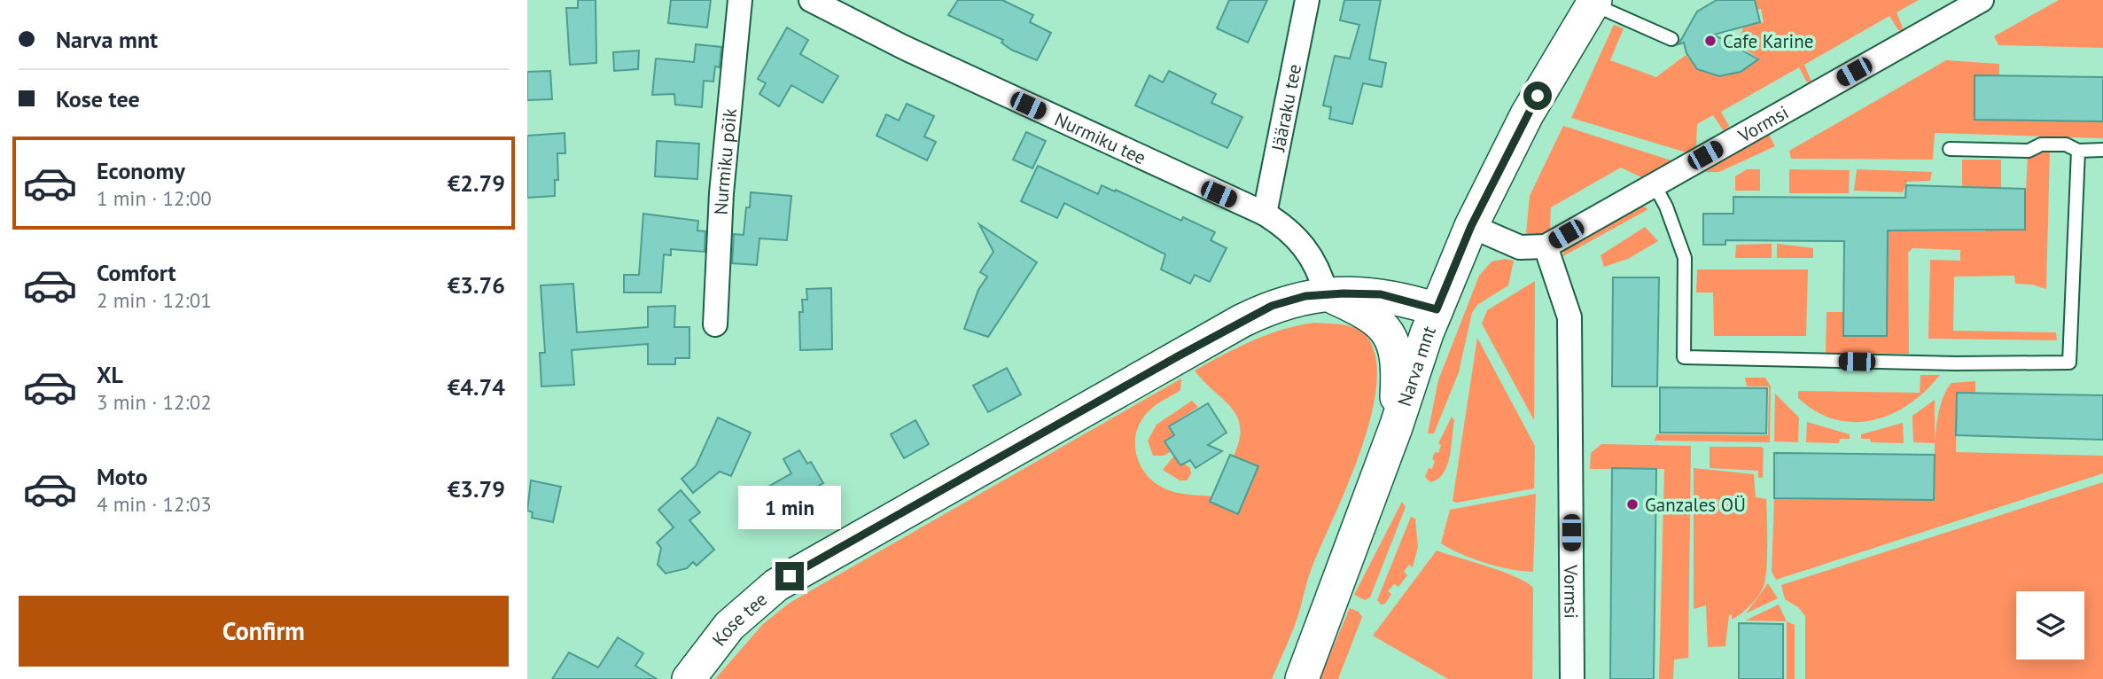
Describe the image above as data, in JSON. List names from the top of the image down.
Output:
{
  "streets": {
    "main road": ["Narva mnt", "Kose tee"],
    "street": [
      "Jääraku tee",
      "Vormsi",
      "Nurmiku tee",
      "Nurmiku põik"
    ]
  },
  "crossings": [
    ["Jääraku tee", "Nurmiku tee"],
    ["Nurmiku tee", "Kose tee"],
    ["Narva mnt", "Kose tee"]
  ],
  "places": ["Cafe Karine", "Ganzales OÜ"],
  "page": {
    "banner": ["Narva mnt", "Kose tee"],
    "list": [
      {
        "name": "Economy",
        "note": "1 min · 12:00",
        "value": "€2.79"
      },
      {
        "name": "Comfort",
        "note": "2 min · 12:01",
        "value": "€3.76"
      },
      {
        "name": "XL",
        "note": "3 min · 12:02",
        "value": "€4.74"
      },
      {
        "name": "Moto",
        "note": "4 min · 12:03",
        "value": "€3.79"
      }
    ],
    "bubble": "1 min",
    "buttons": "Confirm"
  }
}
